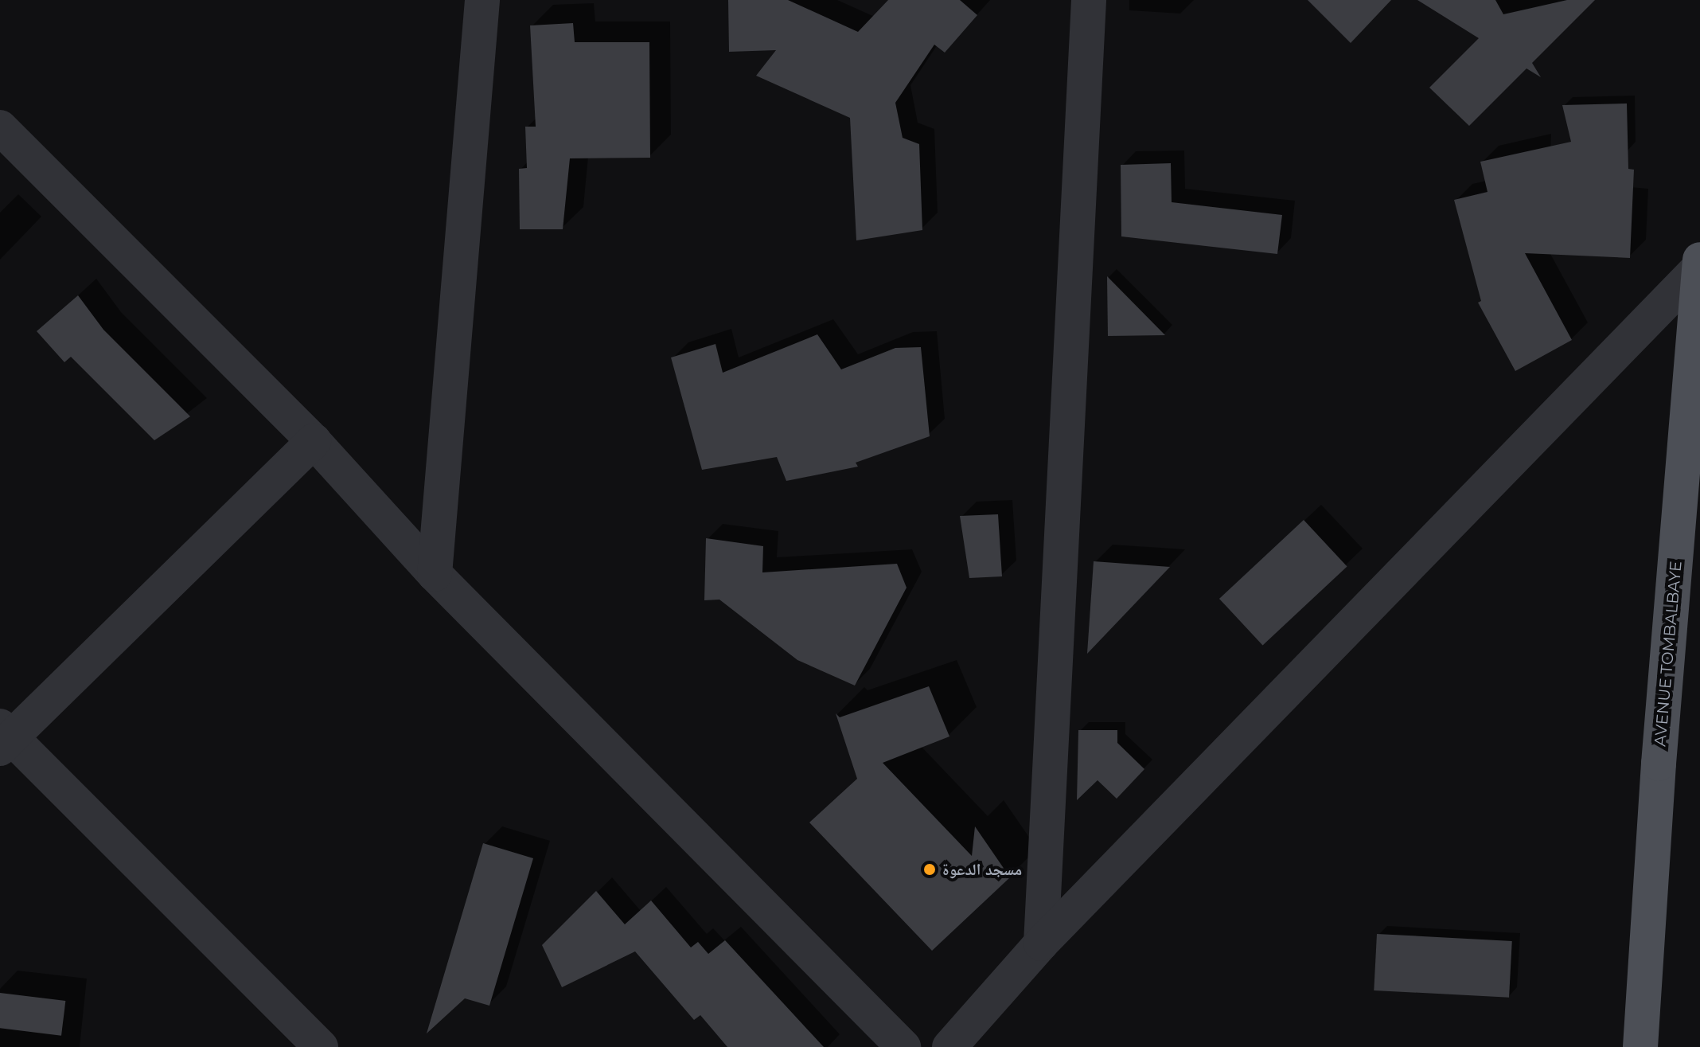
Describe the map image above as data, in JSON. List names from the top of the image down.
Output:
{
  "streets": {
    "main road": ["AVENUE TOMBALBAYE"]
  },
  "places": ["مسجد الدعوة"]
}
